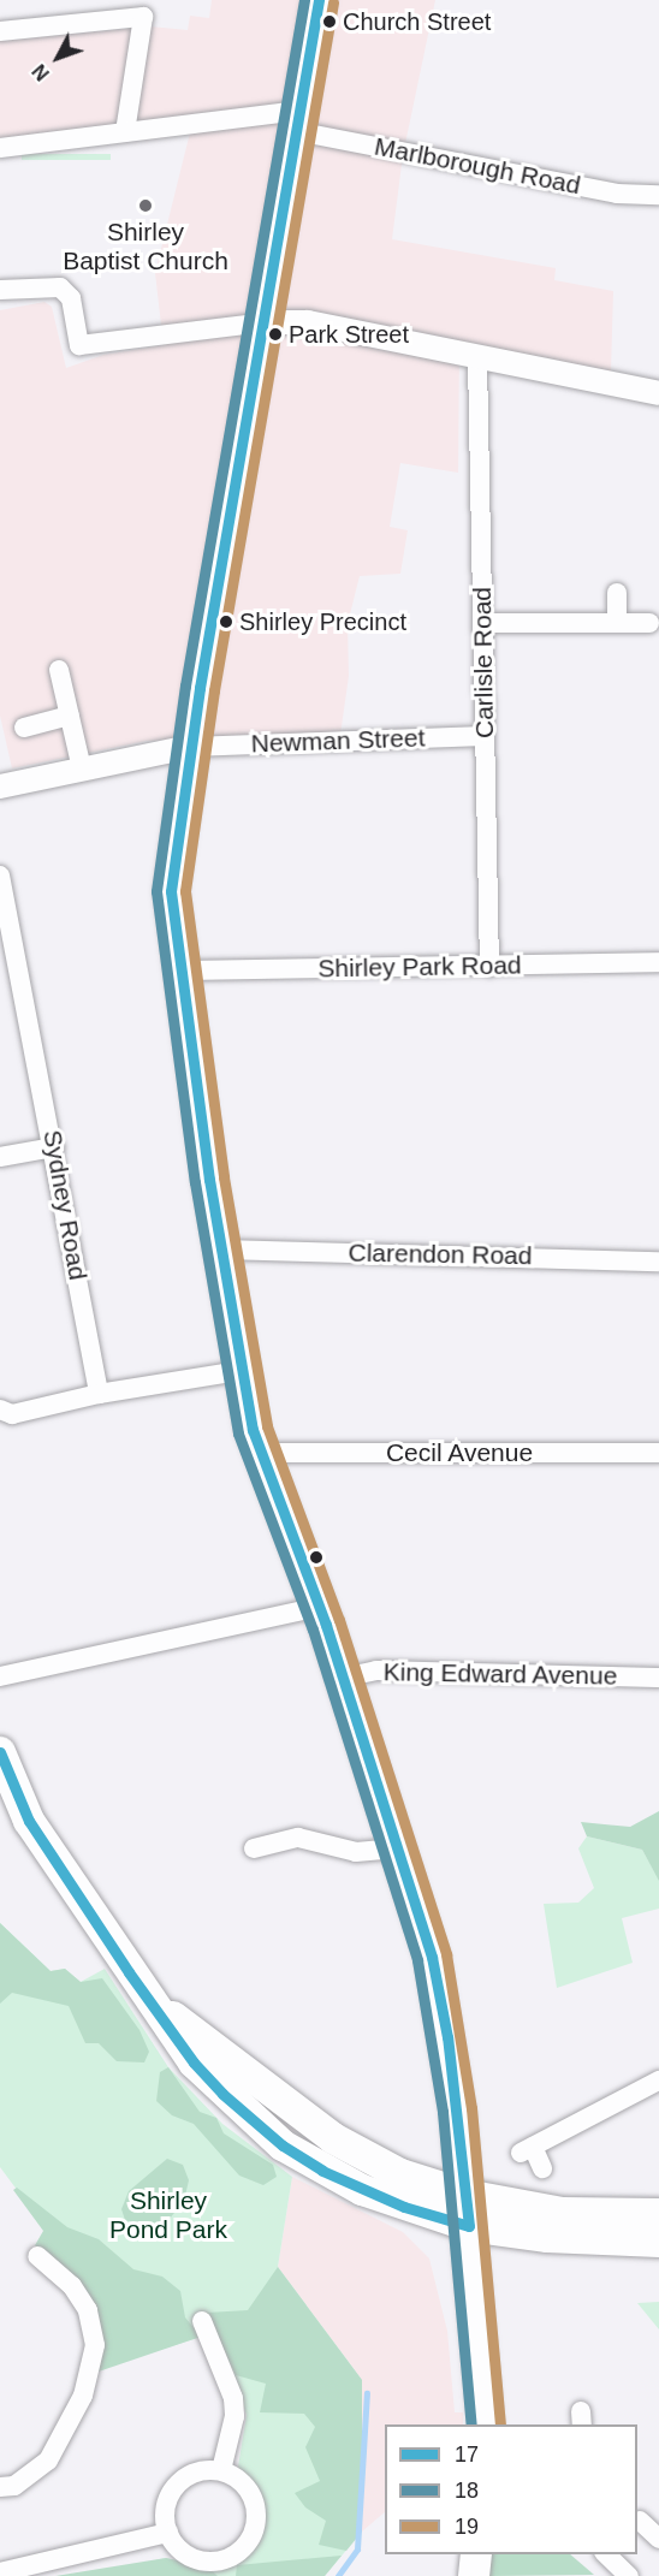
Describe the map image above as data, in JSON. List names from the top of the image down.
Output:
{
  "streets": {
    "street": [
      "Marlborough Road",
      "Carlisle Road",
      "Newman Street",
      "Shirley Park Road",
      "Sydney Road",
      "Clarendon Road",
      "Cecil Avenue",
      "King Edward Avenue"
    ]
  },
  "crossings": [
    ["Carlisle Road", "Newman Street"],
    ["Carlisle Road", "Shirley Park Road"]
  ],
  "parks": ["Shirley Pond Park"],
  "places": [
    "Church Street",
    "Shirley Baptist Church",
    "Park Street",
    "Shirley Precinct"
  ],
  "lines": ["transit line 17", "transit line 18", "transit line 19"],
  "legend": ["17", "18", "19"],
  "north": "bottom left"
}
